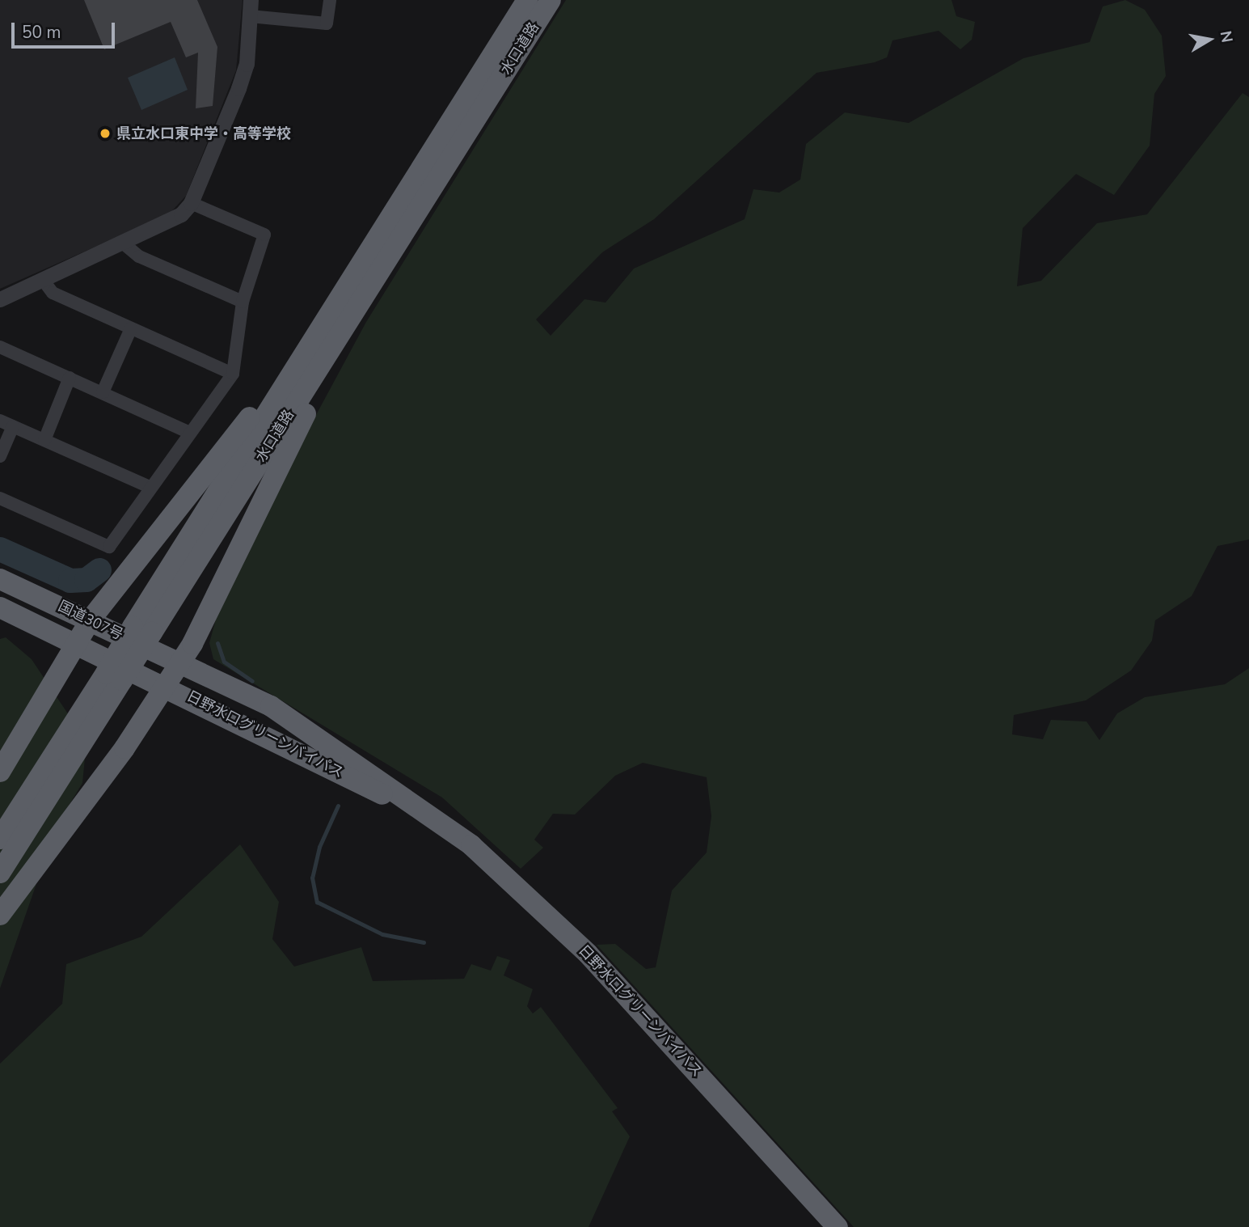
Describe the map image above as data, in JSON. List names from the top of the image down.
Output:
{
  "streets": {
    "highway": ["水口道路", "国道307号", "日野水口グリーンバイパス"]
  },
  "crossings": [
    ["国道307号", "日野水口グリーンバイパス"]
  ],
  "places": ["県立水口東中学・高等学校"],
  "scale_bar": "50 m",
  "north": "right"
}
